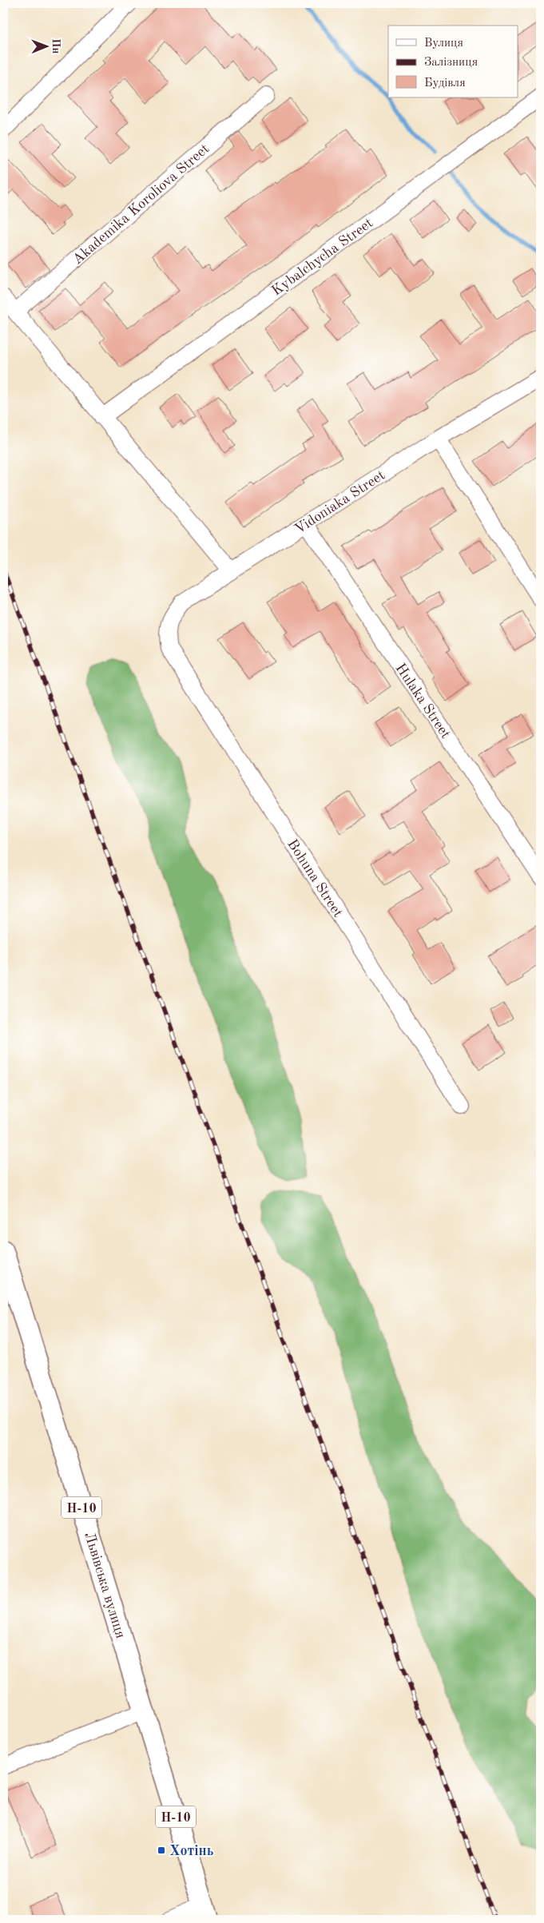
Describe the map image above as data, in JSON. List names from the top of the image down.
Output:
{
  "streets": {
    "main road": ["Н-10", "Львівська вулиця"],
    "street": [
      "Akademika Koroliova Street",
      "Kybalchycha Street",
      "Vidoniaka Street",
      "Hulaka Street",
      "Bohuna Street"
    ]
  },
  "crossings": [
    ["Vidoniaka Street", "Hulaka Street"],
    ["Vidoniaka Street", "Bohuna Street"]
  ],
  "places": {
    "transit": ["Хотінь"]
  },
  "legend": ["Вулиця", "Залізниця", "Будівля"],
  "north": "right"
}
